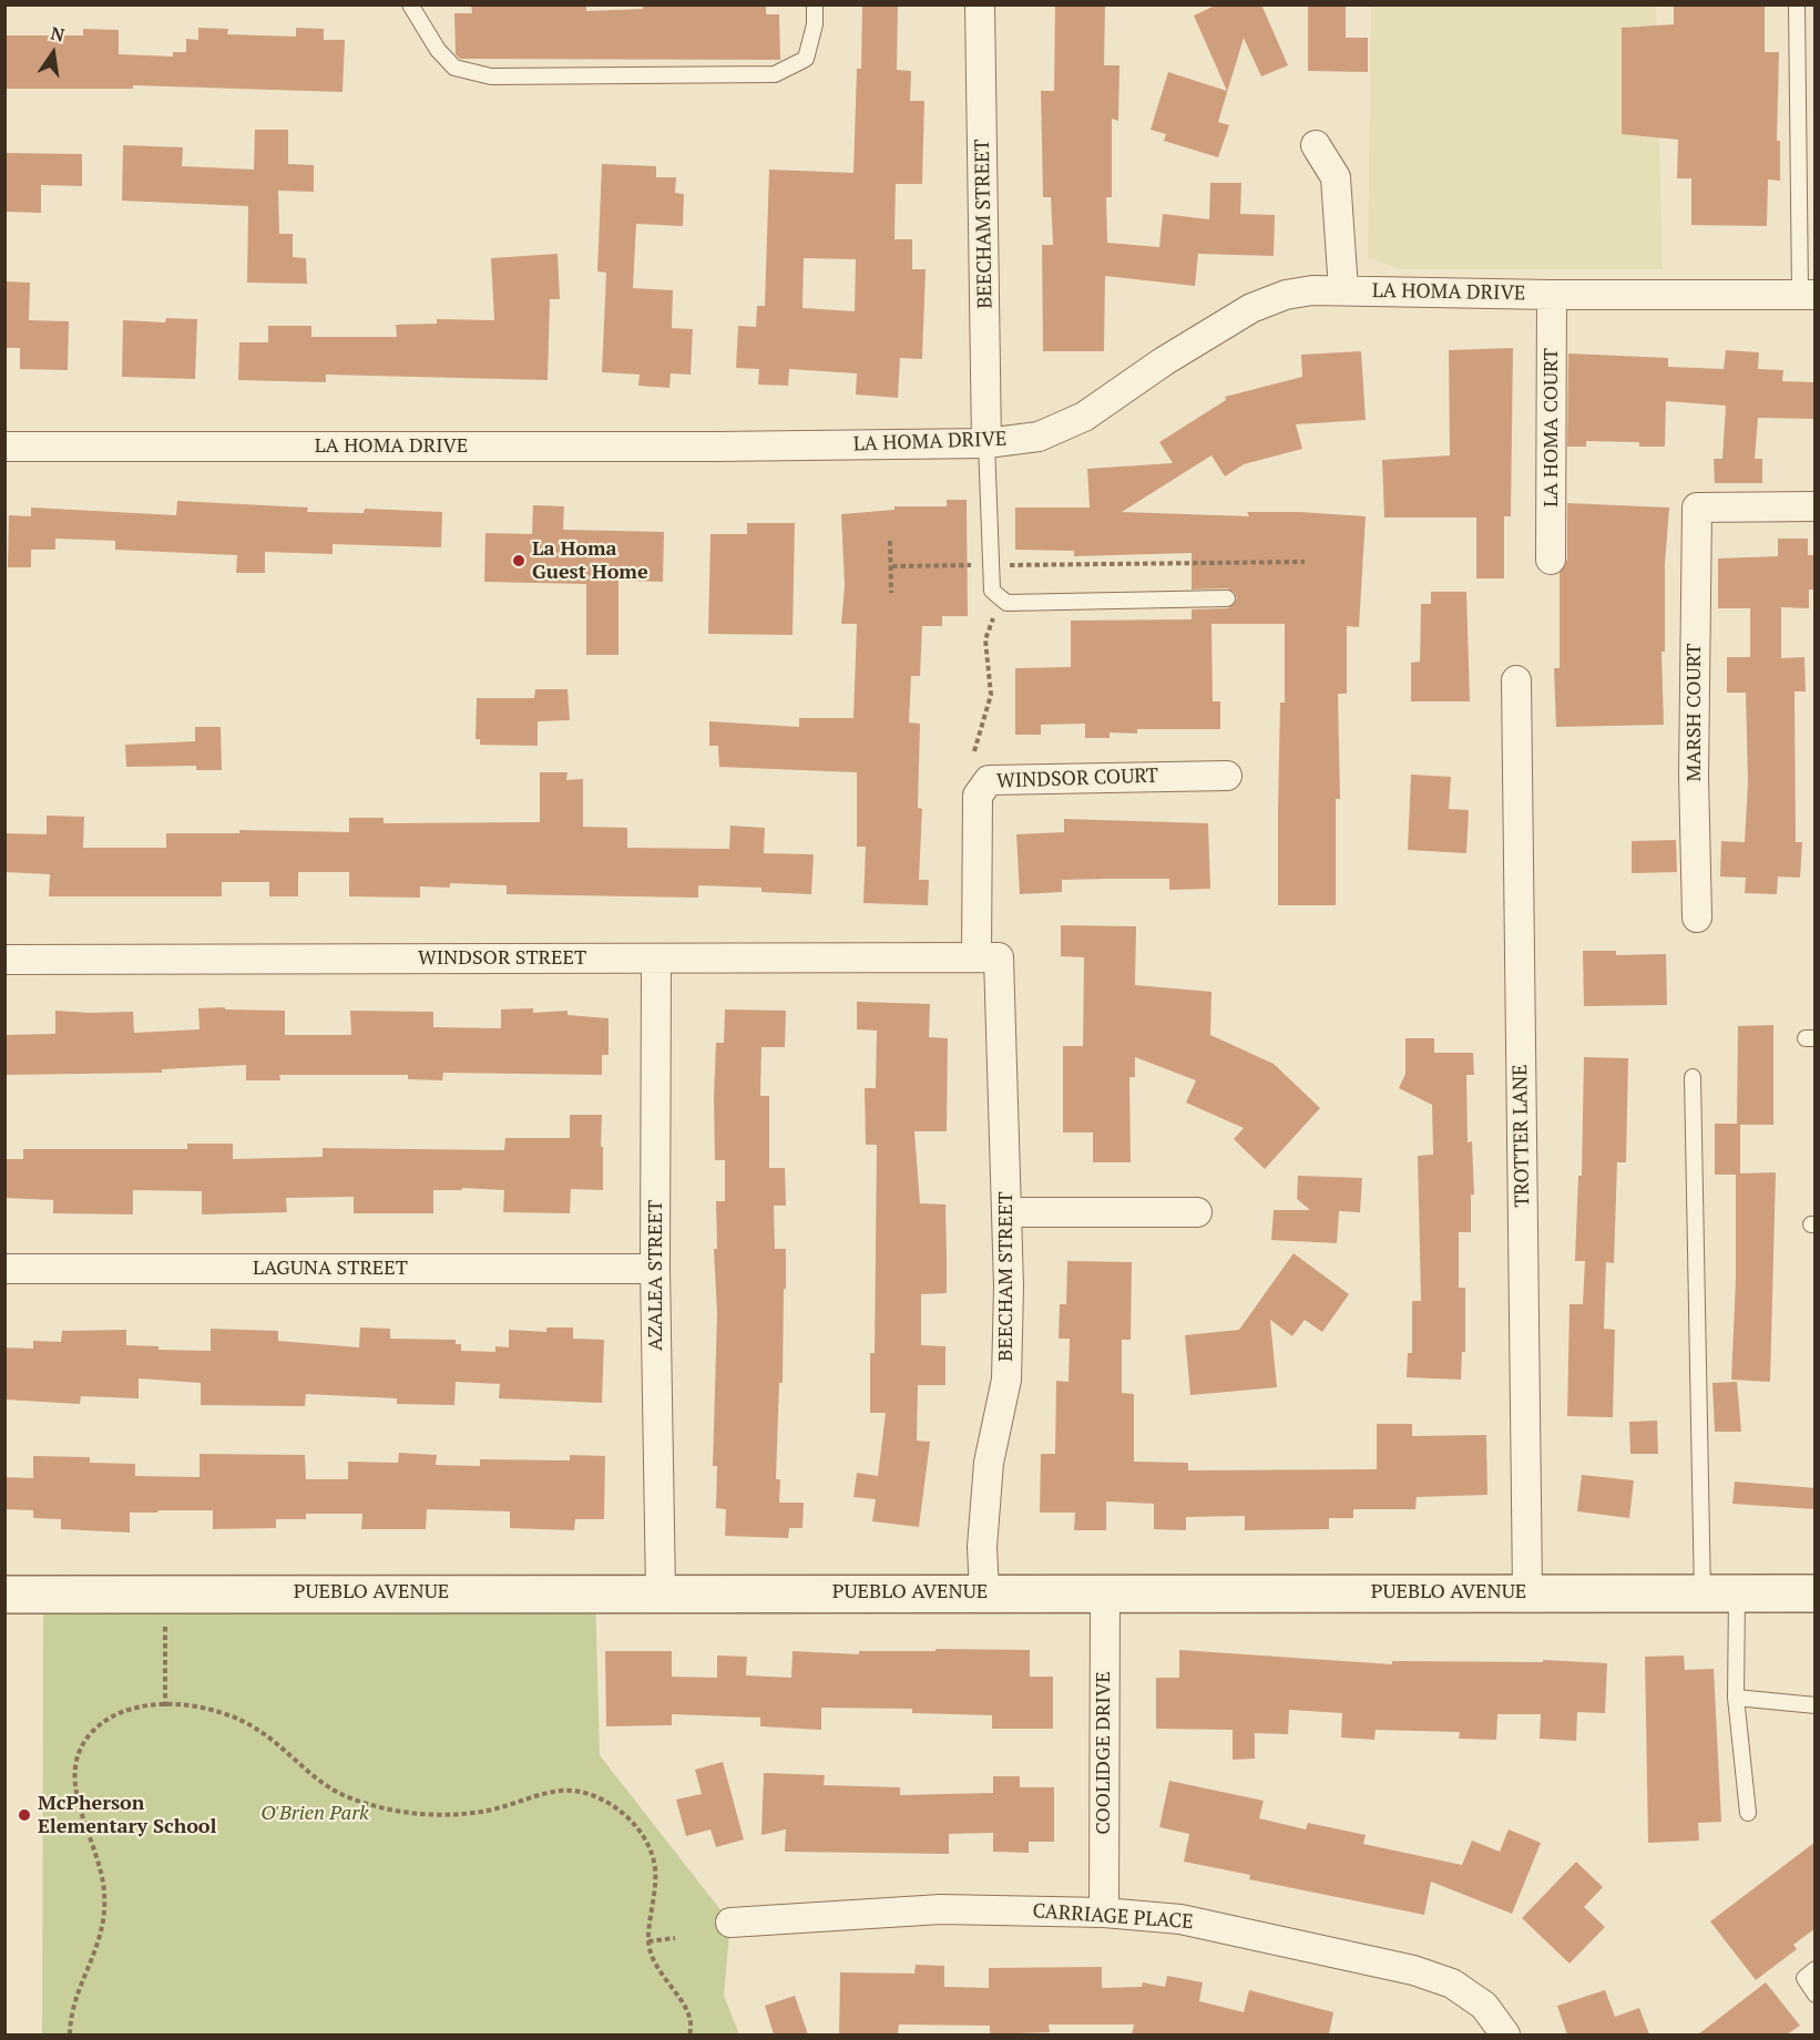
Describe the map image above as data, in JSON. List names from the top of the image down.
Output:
{
  "streets": {
    "street": [
      "BEECHAM STREET",
      "LA HOMA DRIVE",
      "LA HOMA COURT",
      "MARSH COURT",
      "WINDSOR COURT",
      "WINDSOR STREET",
      "TROTTER LANE",
      "LAGUNA STREET",
      "AZALEA STREET",
      "PUEBLO AVENUE",
      "COOLIDGE DRIVE",
      "CARRIAGE PLACE"
    ]
  },
  "crossings": [
    ["BEECHAM STREET", "LA HOMA DRIVE"],
    ["BEECHAM STREET", "WINDSOR COURT"],
    ["BEECHAM STREET", "WINDSOR STREET"],
    ["BEECHAM STREET", "PUEBLO AVENUE"],
    ["LA HOMA DRIVE", "LA HOMA COURT"],
    ["WINDSOR COURT", "WINDSOR STREET"],
    ["WINDSOR STREET", "AZALEA STREET"],
    ["TROTTER LANE", "PUEBLO AVENUE"],
    ["LAGUNA STREET", "AZALEA STREET"],
    ["AZALEA STREET", "PUEBLO AVENUE"],
    ["PUEBLO AVENUE", "COOLIDGE DRIVE"],
    ["COOLIDGE DRIVE", "CARRIAGE PLACE"]
  ],
  "parks": ["O'Brien Park"],
  "places": ["La Homa Guest Home", "McPherson Elementary School"],
  "north": "top"
}
